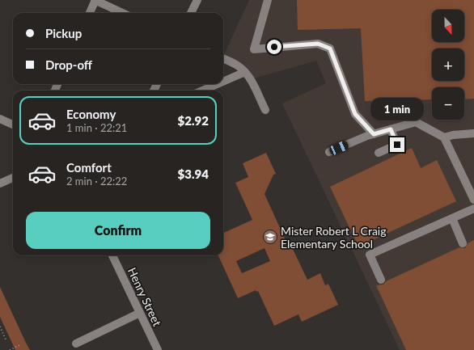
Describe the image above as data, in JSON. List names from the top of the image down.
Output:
{
  "streets": {
    "street": ["Henry Street"]
  },
  "places": {
    "school or university": ["Mister Robert L Craig Elementary School"]
  },
  "north": "bottom",
  "page": {
    "map_buttons": ["+", "−"],
    "banner": ["Pickup", "Drop-off"],
    "list": [
      {
        "name": "Economy",
        "note": "1 min · 22:21",
        "value": "$2.92"
      },
      {
        "name": "Comfort",
        "note": "2 min · 22:22",
        "value": "$3.94"
      }
    ],
    "bubble": "1 min",
    "buttons": "Confirm"
  }
}
